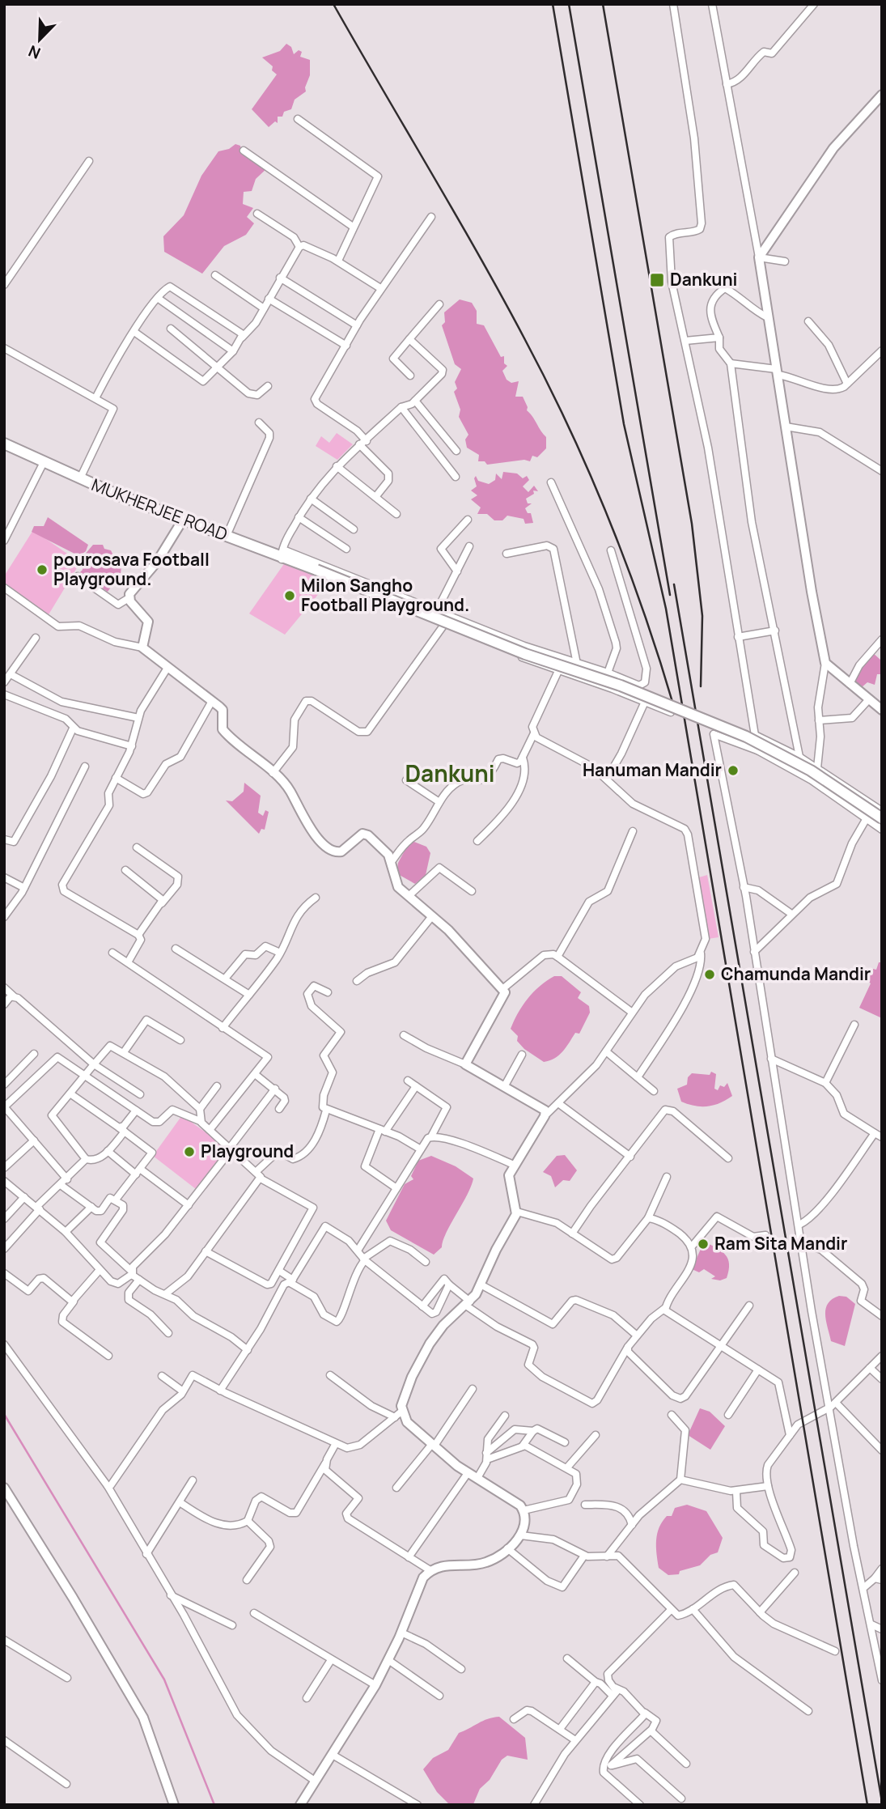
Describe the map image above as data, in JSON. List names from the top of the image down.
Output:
{
  "streets": {
    "main road": ["MUKHERJEE ROAD"]
  },
  "districts": ["Dankuni"],
  "places": {
    "transit": ["Dankuni"],
    "other": [
      "pourosava Football Playground.",
      "Milon Sangho Football Playground.",
      "Hanuman Mandir",
      "Chamunda Mandir",
      "Playground",
      "Ram Sita Mandir"
    ]
  },
  "north": "bottom left"
}
